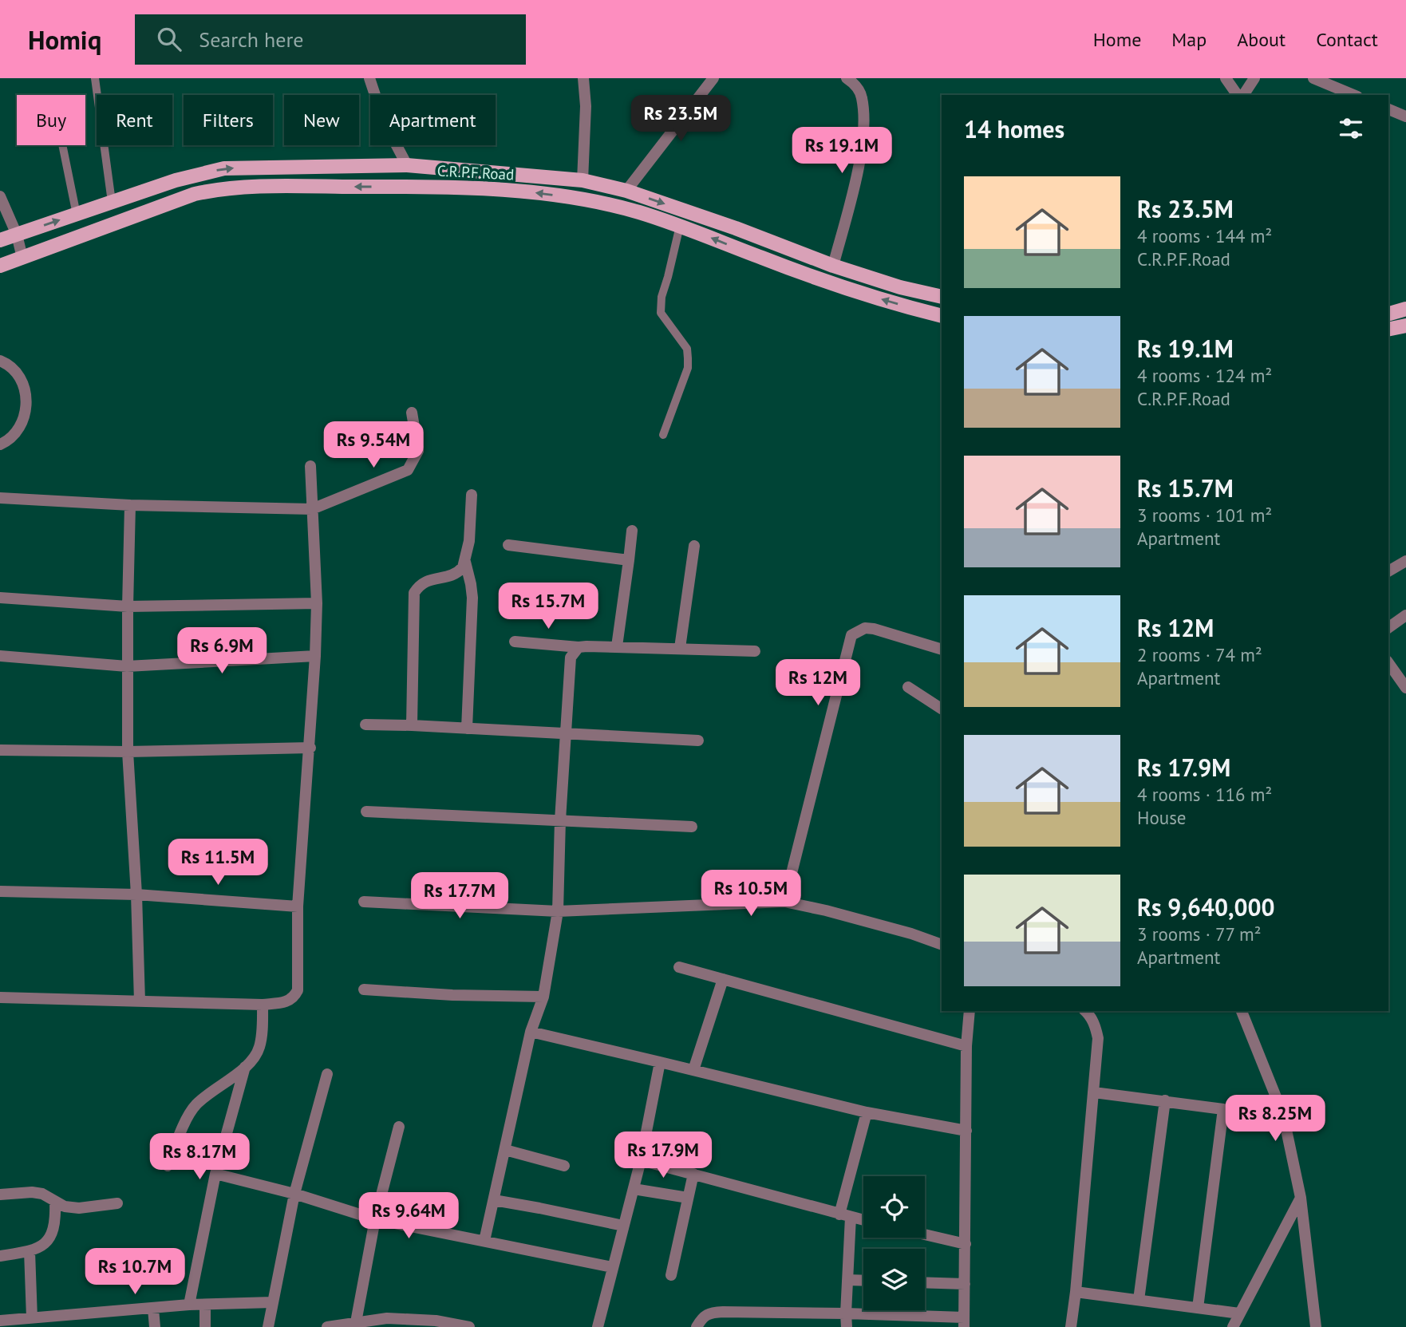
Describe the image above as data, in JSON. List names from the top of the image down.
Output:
{
  "streets": {
    "main road": ["C.R.P.F.Road"]
  },
  "page": {
    "header": "Homiq",
    "search": "Search here",
    "nav": [
      "Home",
      "Map",
      "About",
      "Contact"
    ],
    "price": [
      "Rs 23.5M",
      "Rs 19.1M",
      "Rs 9.54M",
      "Rs 15.7M",
      "Rs 6.9M",
      "Rs 12M",
      "Rs 11.5M",
      "Rs 10.5M",
      "Rs 17.7M",
      "Rs 8.25M",
      "Rs 17.9M",
      "Rs 8.17M",
      "Rs 9.64M",
      "Rs 10.7M"
    ],
    "chip": [
      "Buy",
      "Rent",
      "Filters",
      "New",
      "Apartment"
    ],
    "heading": "14 homes",
    "list": [
      {
        "name": "Rs 23.5M",
        "note": "4 rooms · 144 m² · C.R.P.F.Road"
      },
      {
        "name": "Rs 19.1M",
        "note": "4 rooms · 124 m² · C.R.P.F.Road"
      },
      {
        "name": "Rs 15.7M",
        "note": "3 rooms · 101 m² · Apartment"
      },
      {
        "name": "Rs 12M",
        "note": "2 rooms · 74 m² · Apartment"
      },
      {
        "name": "Rs 17.9M",
        "note": "4 rooms · 116 m² · House"
      },
      {
        "name": "Rs 9,640,000",
        "note": "3 rooms · 77 m² · Apartment"
      }
    ]
  }
}
